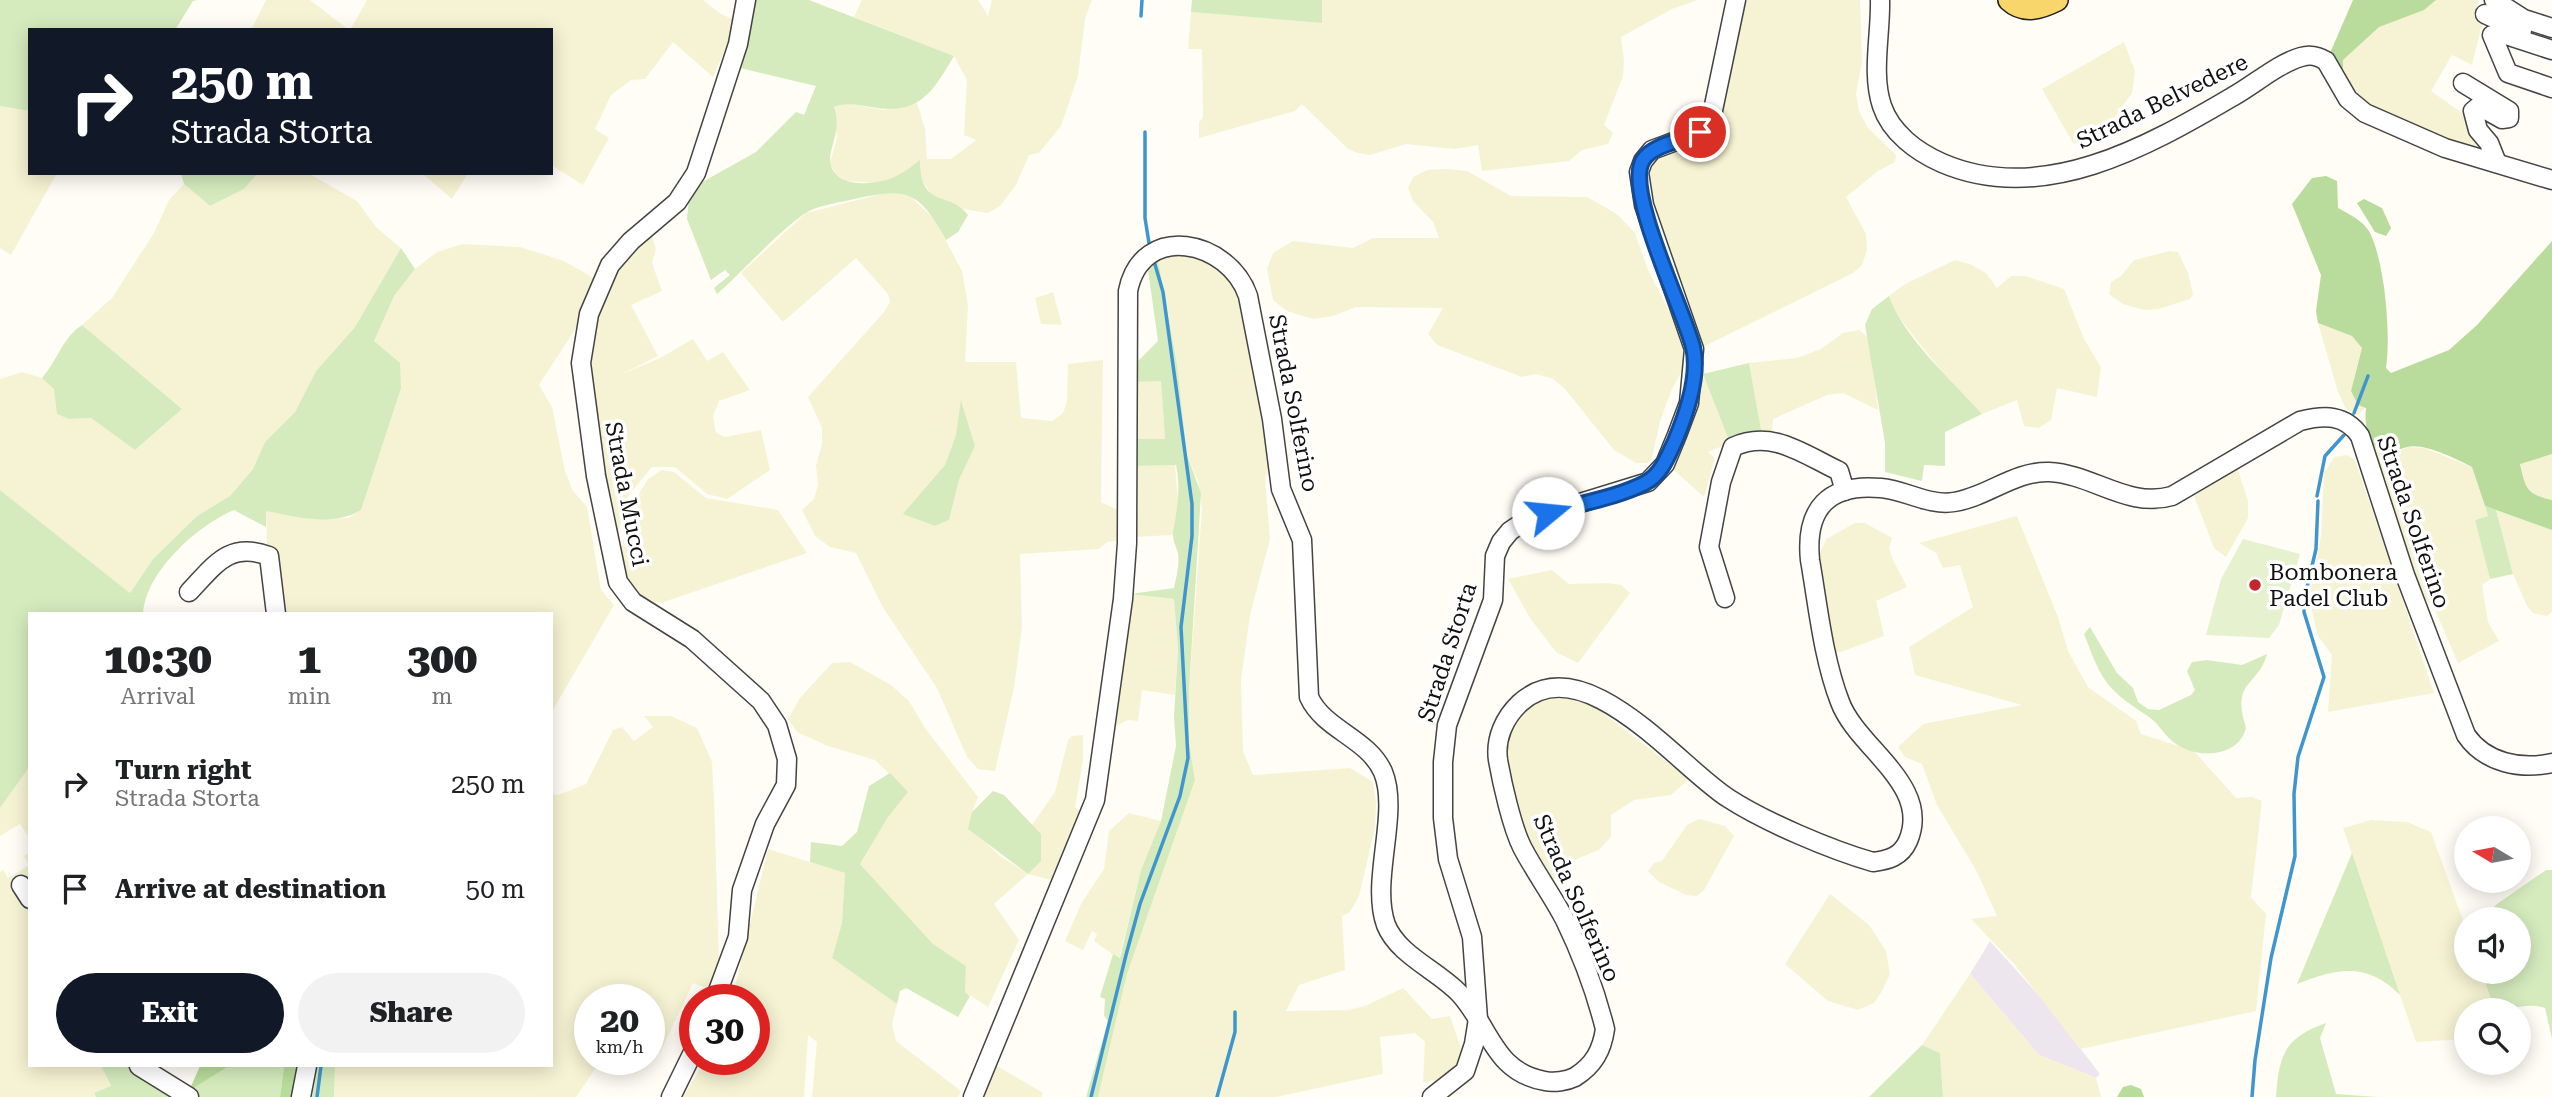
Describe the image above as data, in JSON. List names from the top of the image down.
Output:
{
  "streets": {
    "street": [
      "Strada Belvedere",
      "Strada Solferino",
      "Strada Mucci",
      "Strada Storta"
    ]
  },
  "crossings": [
    ["Strada Solferino", "Strada Storta"]
  ],
  "places": ["Bombonera Padel Club"],
  "north": "left",
  "page": {
    "turn": ["250 m", "Strada Storta"],
    "eta": [
      "10:30",
      "Arrival",
      "1",
      "min",
      "300",
      "m"
    ],
    "list": [
      {
        "name": "Turn right",
        "note": "Strada Storta",
        "value": "250 m"
      },
      {
        "name": "Arrive at destination",
        "value": "50 m"
      }
    ],
    "buttons": ["Exit", "Share"],
    "speed": "20 km/h",
    "limit": "30"
  }
}
